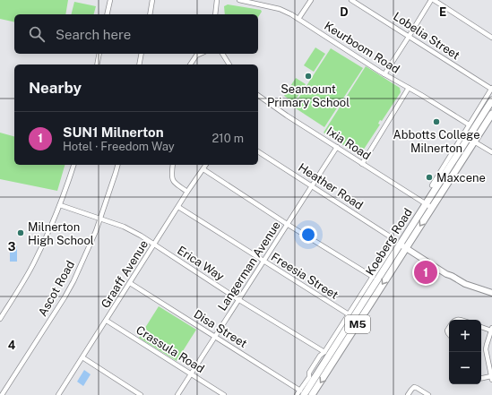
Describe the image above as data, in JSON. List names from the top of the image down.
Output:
{
  "streets": {
    "main road": ["Koeberg Road", "M5"],
    "street": [
      "Lobelia Street",
      "Keurboom Road",
      "Ixia Road",
      "Heather Road",
      "Erica Way",
      "Langerman Avenue",
      "Graaff Avenue",
      "Freesia Street",
      "Ascot Road",
      "Disa Street",
      "Crassula Road"
    ]
  },
  "crossings": [
    ["Ixia Road", "Koeberg Road"],
    ["Ixia Road", "Langerman Avenue"],
    ["Heather Road", "Langerman Avenue"],
    ["Koeberg Road", "Disa Street"],
    ["Erica Way", "Langerman Avenue"],
    ["Erica Way", "Graaff Avenue"],
    ["Erica Way", "Ascot Road"],
    ["Langerman Avenue", "Freesia Street"],
    ["Langerman Avenue", "Disa Street"],
    ["Langerman Avenue", "Crassula Road"],
    ["Graaff Avenue", "Freesia Street"],
    ["Graaff Avenue", "Disa Street"],
    ["Graaff Avenue", "Crassula Road"]
  ],
  "places": [
    "Seamount Primary School",
    "Abbotts College Milnerton",
    "Maxcene",
    "Milnerton High School"
  ],
  "page": {
    "search": "Search here",
    "heading": "Nearby",
    "list": [
      {
        "mark": "1",
        "name": "SUN1 Milnerton",
        "note": "Hotel · Freedom Way",
        "value": "210 m"
      }
    ],
    "pins": "1",
    "map_buttons": ["+", "−"]
  },
  "grid": {
    "columns": ["D", "E"],
    "rows": ["3", "4"]
  }
}
